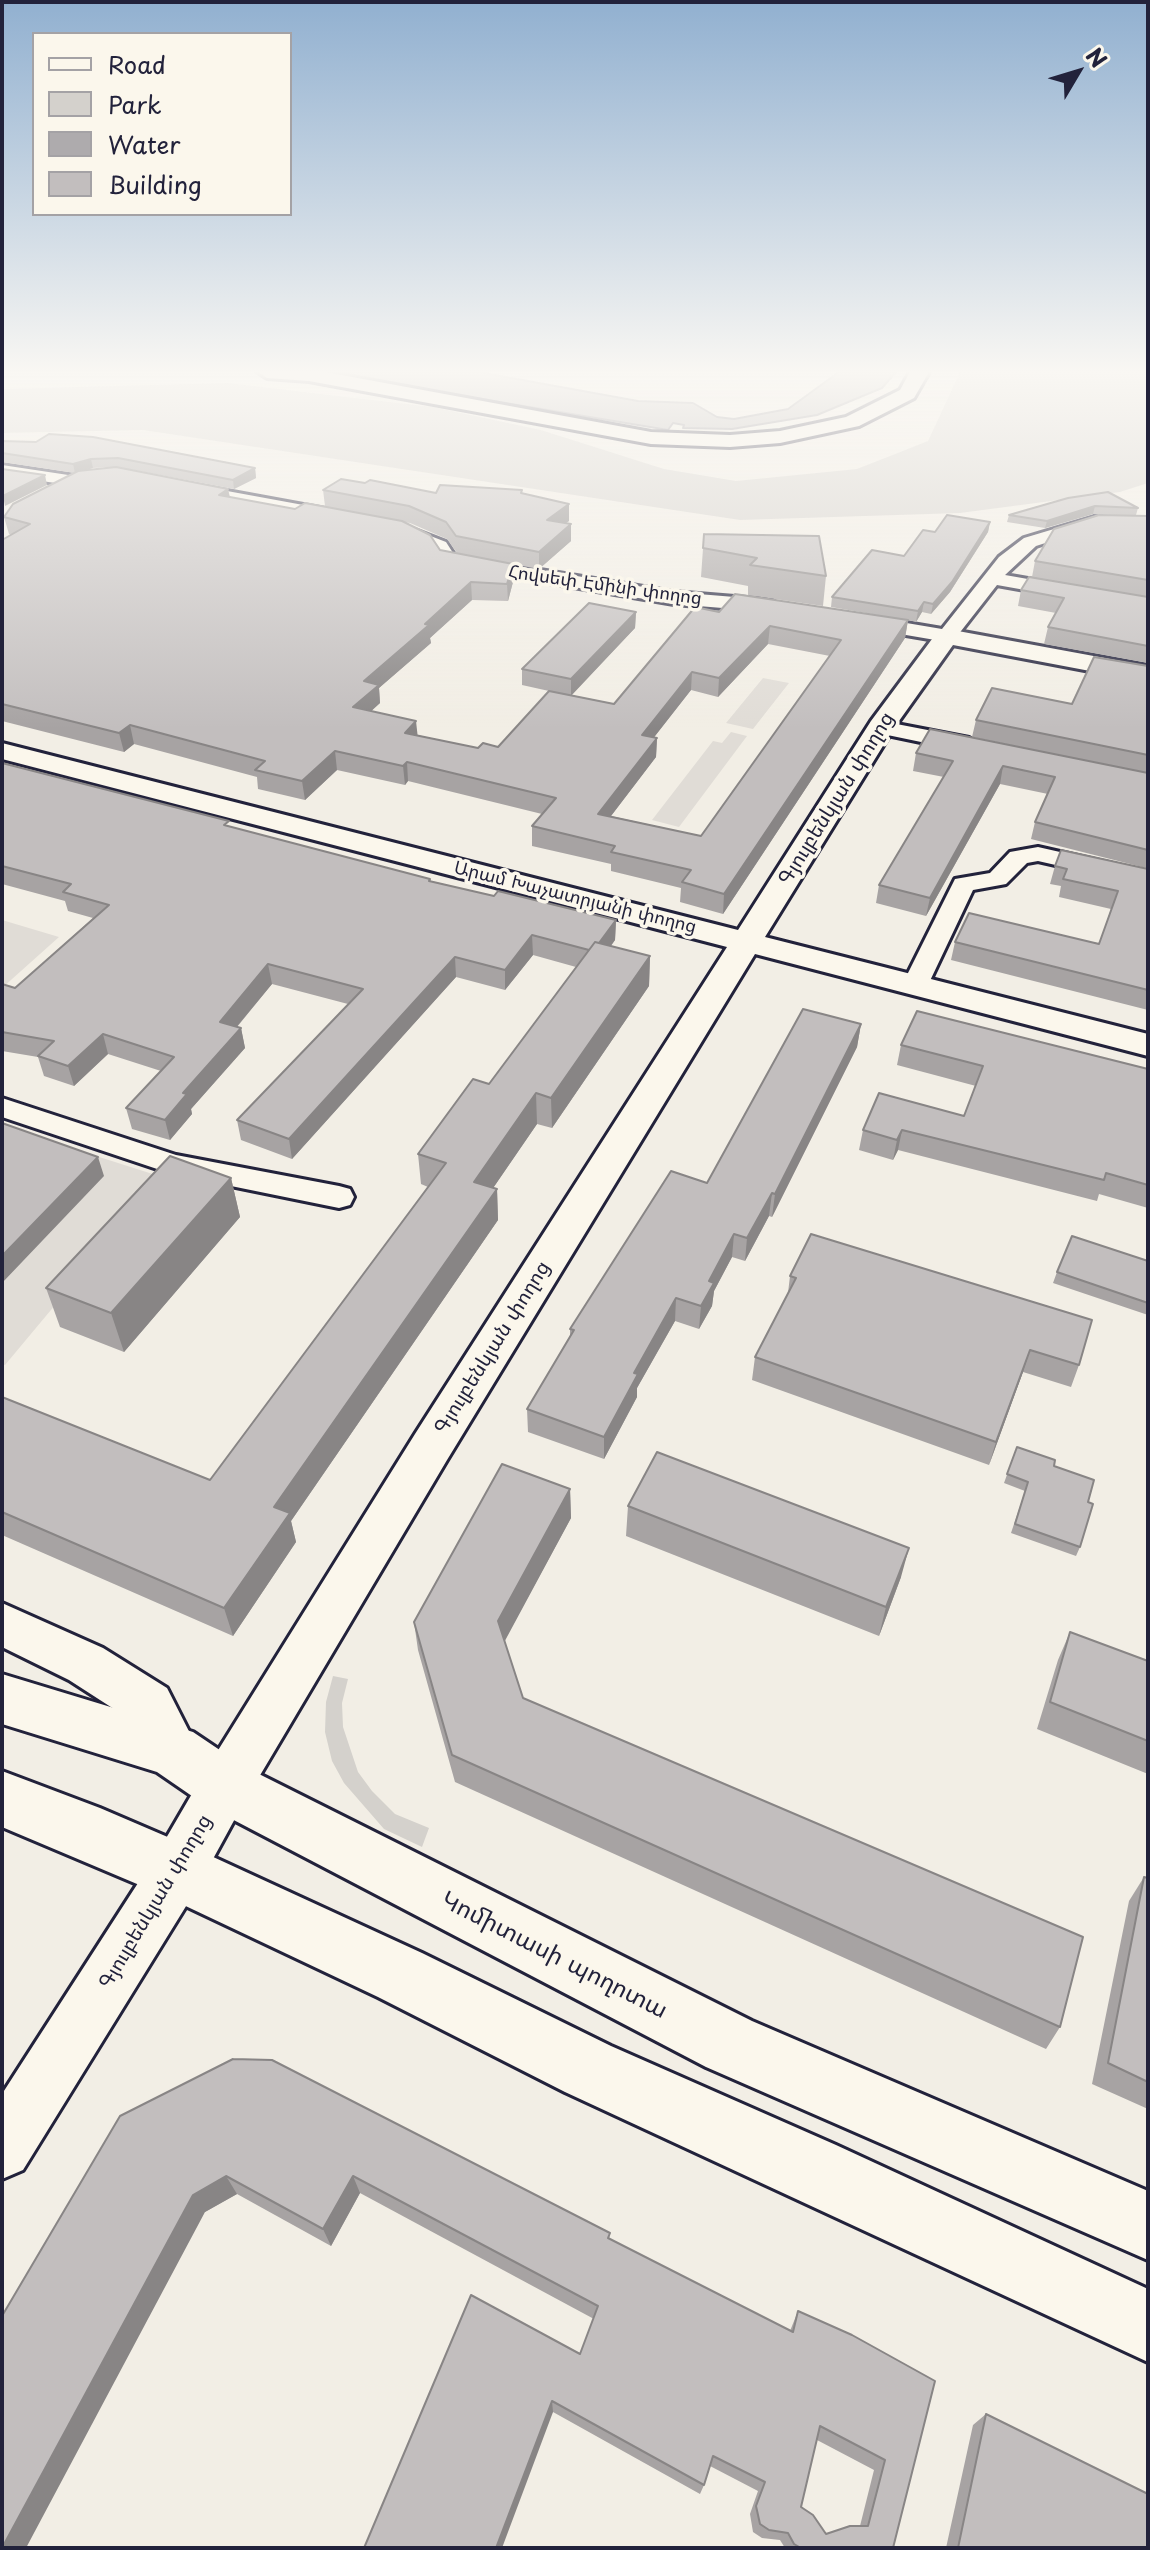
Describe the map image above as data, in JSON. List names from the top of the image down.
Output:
{
  "streets": {
    "main road": ["Կոմիտասի պողոտա"],
    "street": ["Հովսեփ Էմինի փողոց", "Գյուլբենկյան փողոց", "Արամ Խաչատրյանի փողոց"]
  },
  "crossings": [
    ["Գյուլբենկյան փողոց", "Արամ Խաչատրյանի փողոց"],
    ["Գյուլբենկյան փողոց", "Կոմիտասի պողոտա"]
  ],
  "legend": [
    "Road",
    "Park",
    "Water",
    "Building"
  ],
  "north": "top right"
}
